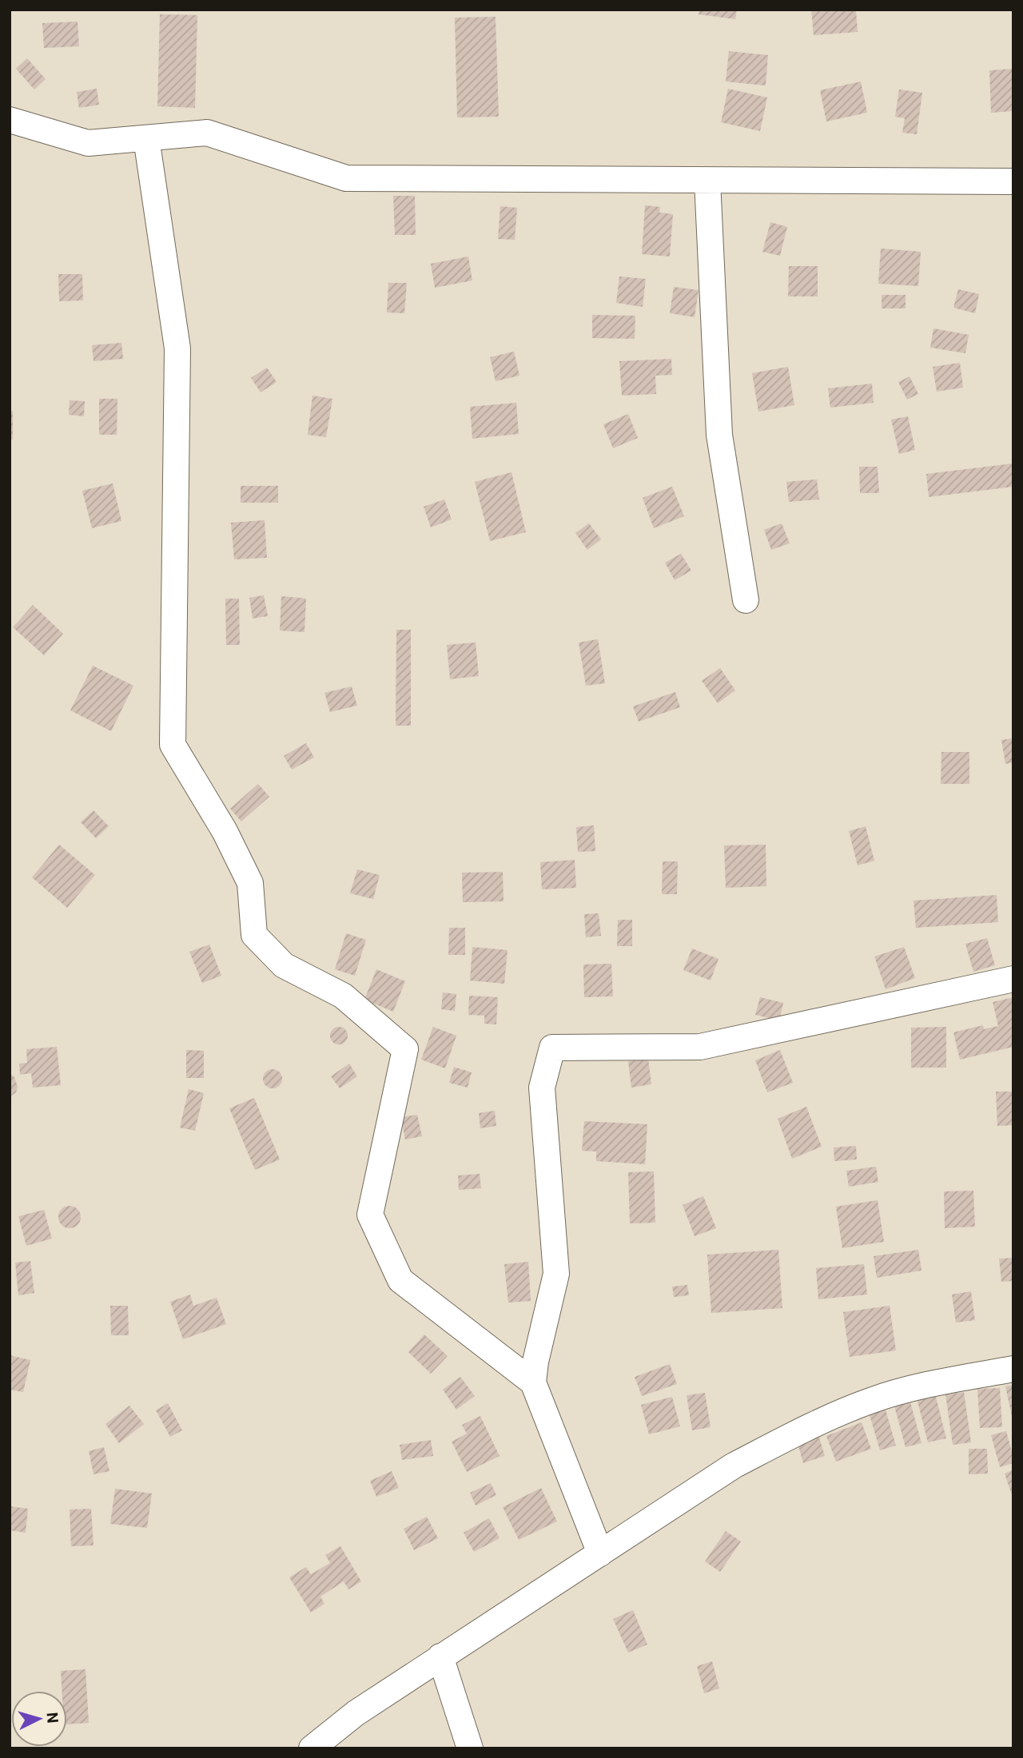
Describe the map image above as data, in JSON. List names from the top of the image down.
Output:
{
  "north": "right"
}
